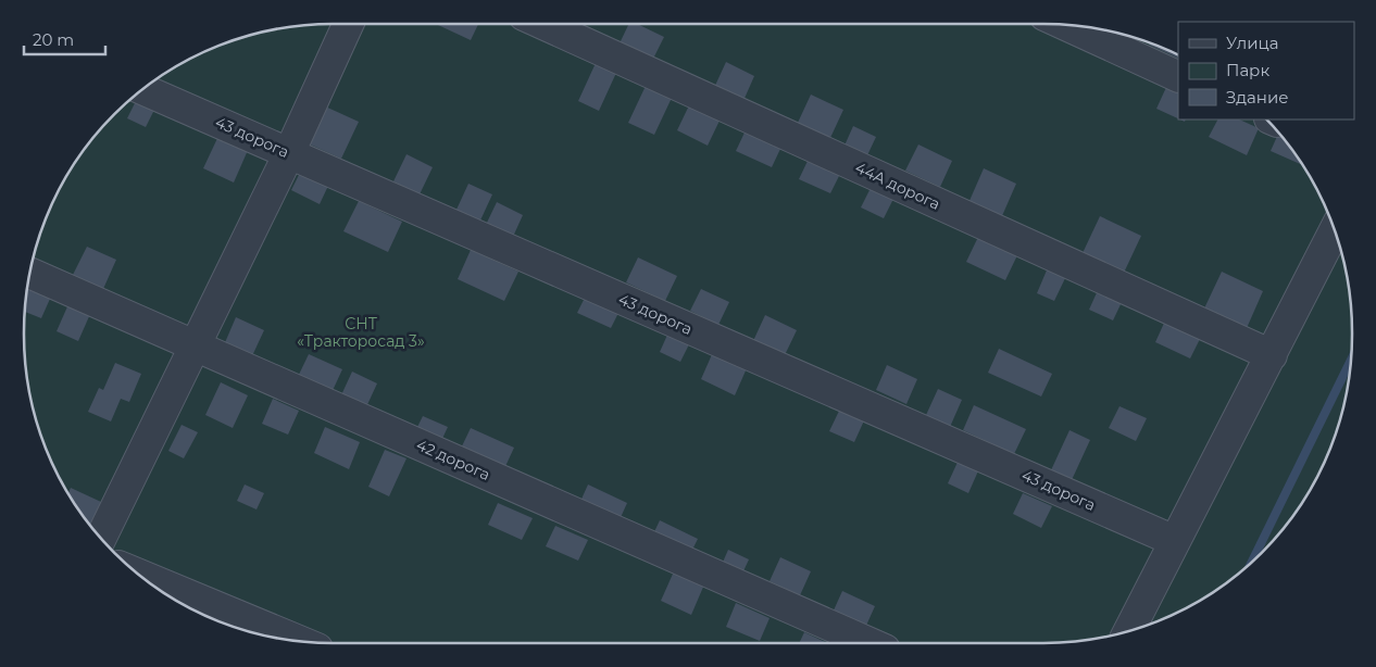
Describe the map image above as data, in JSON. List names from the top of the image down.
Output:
{
  "streets": {
    "street": ["43 дорога", "44А дорога", "42 дорога"]
  },
  "parks": ["СНТ «Тракторосад 3»"],
  "legend": ["Улица", "Парк", "Здание"],
  "scale_bar": "20 m"
}
